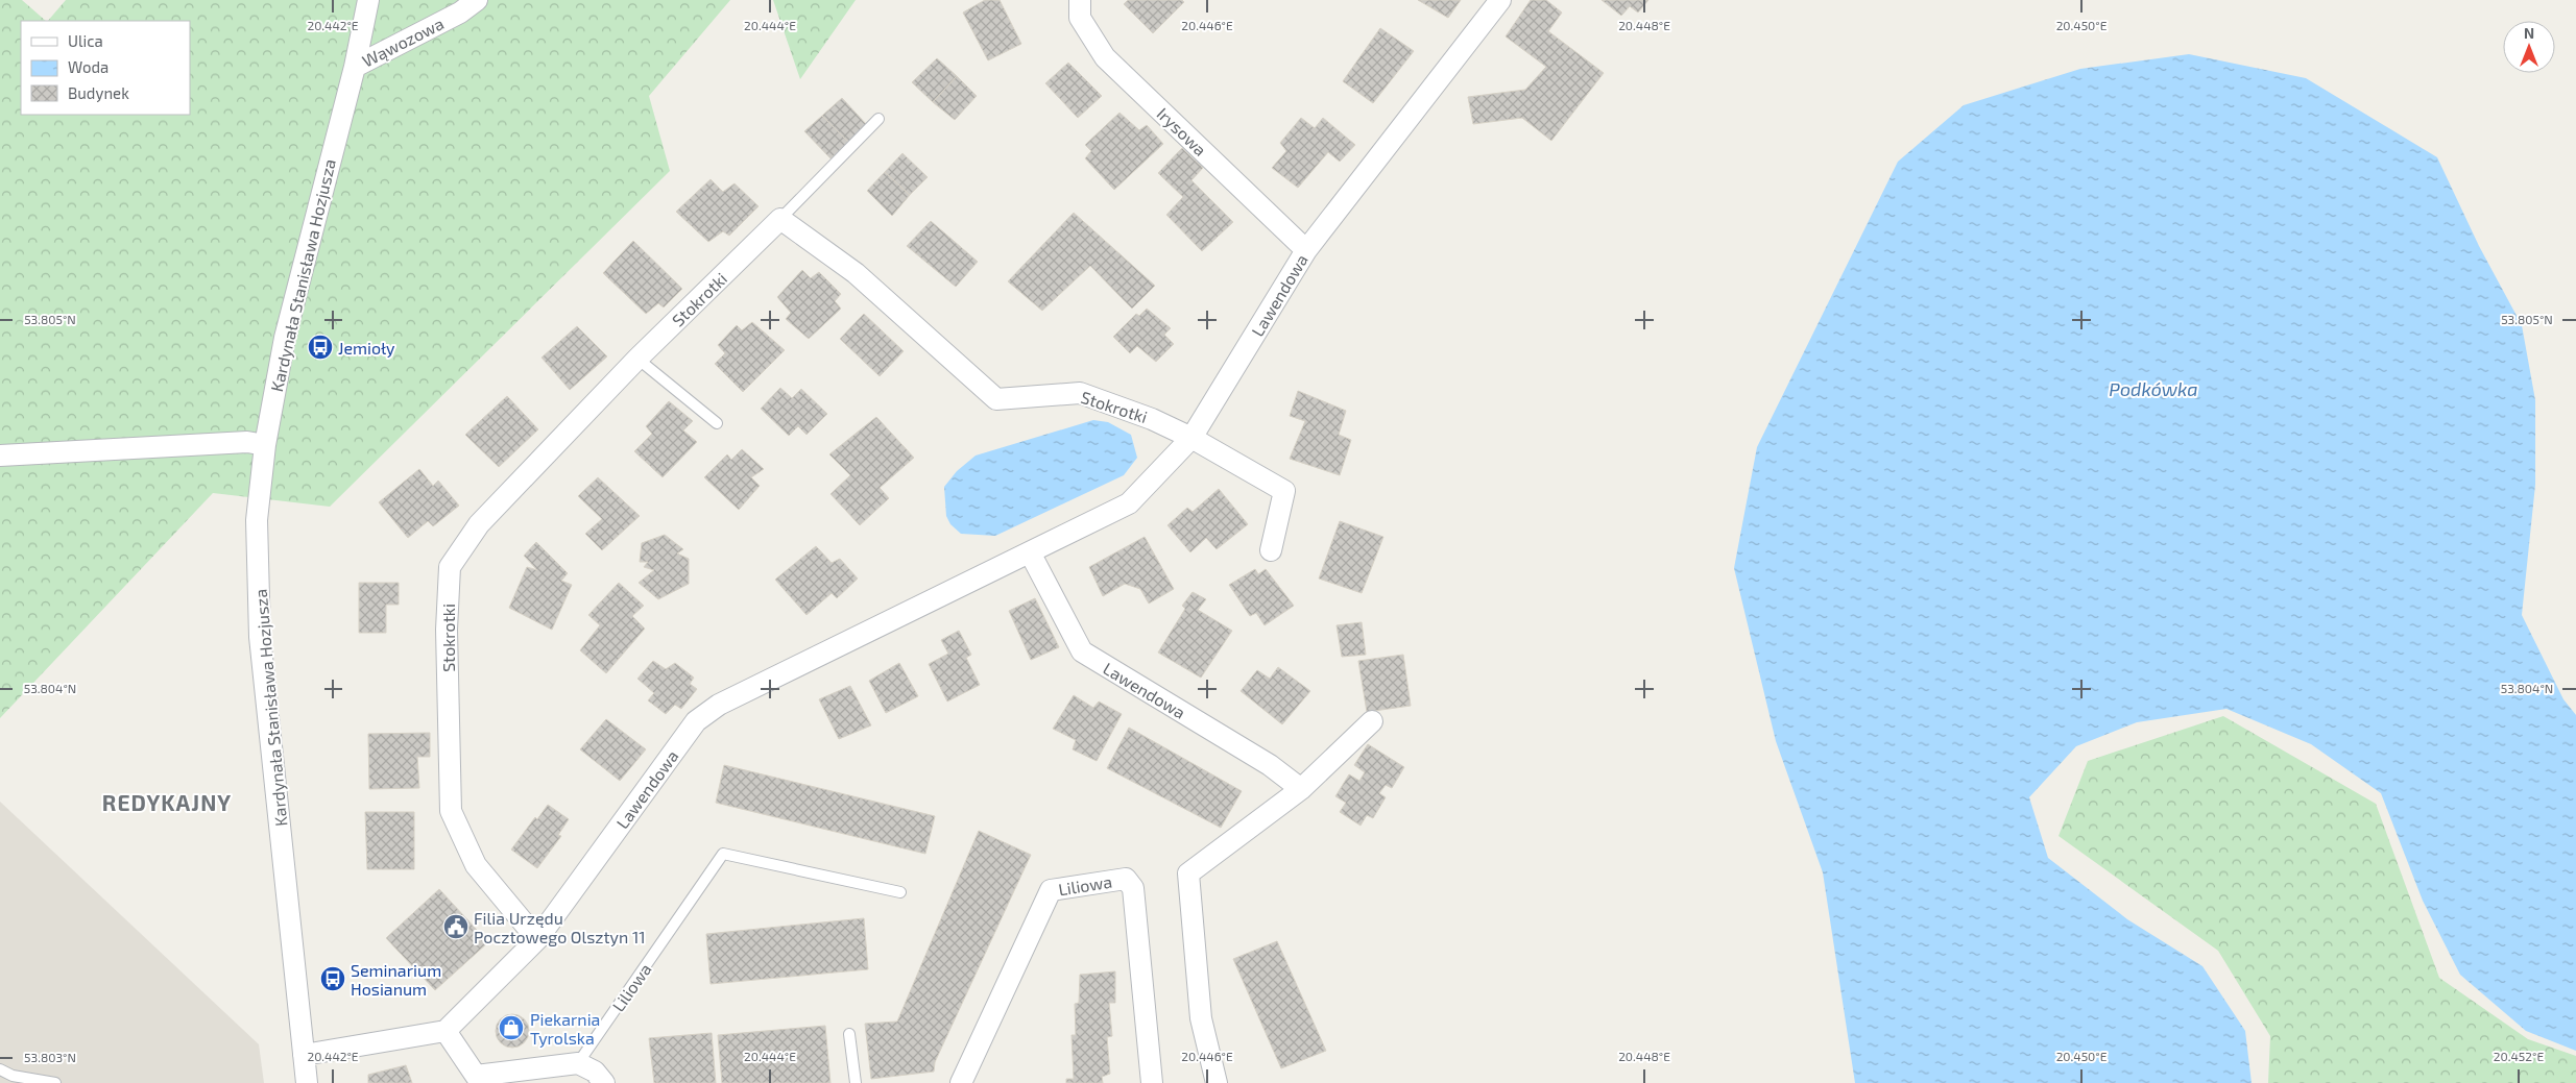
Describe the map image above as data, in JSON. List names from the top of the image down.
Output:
{
  "streets": {
    "street": [
      "Wąwozowa",
      "Irysowa",
      "Kardynała Stanisława Hozjusza",
      "Lawendowa",
      "Stokrotki",
      "Liliowa"
    ]
  },
  "crossings": [
    ["Wąwozowa", "Kardynała Stanisława Hozjusza"],
    ["Irysowa", "Lawendowa"],
    ["Lawendowa", "Stokrotki"]
  ],
  "districts": ["REDYKAJNY"],
  "water": ["Podkówka"],
  "places": {
    "bus stop": ["Jemioły", "Seminarium Hosianum"],
    "public building": ["Filia Urzędu Pocztowego Olsztyn 11"],
    "shop": ["Piekarnia Tyrolska"]
  },
  "legend": ["Ulica", "Woda", "Budynek"],
  "north": "top",
  "coordinates": [
    "20.442°E",
    "20.444°E",
    "20.446°E",
    "20.448°E",
    "20.450°E",
    "53.805°N",
    "53.804°N",
    "20.452°E",
    "53.803°N"
  ]
}
